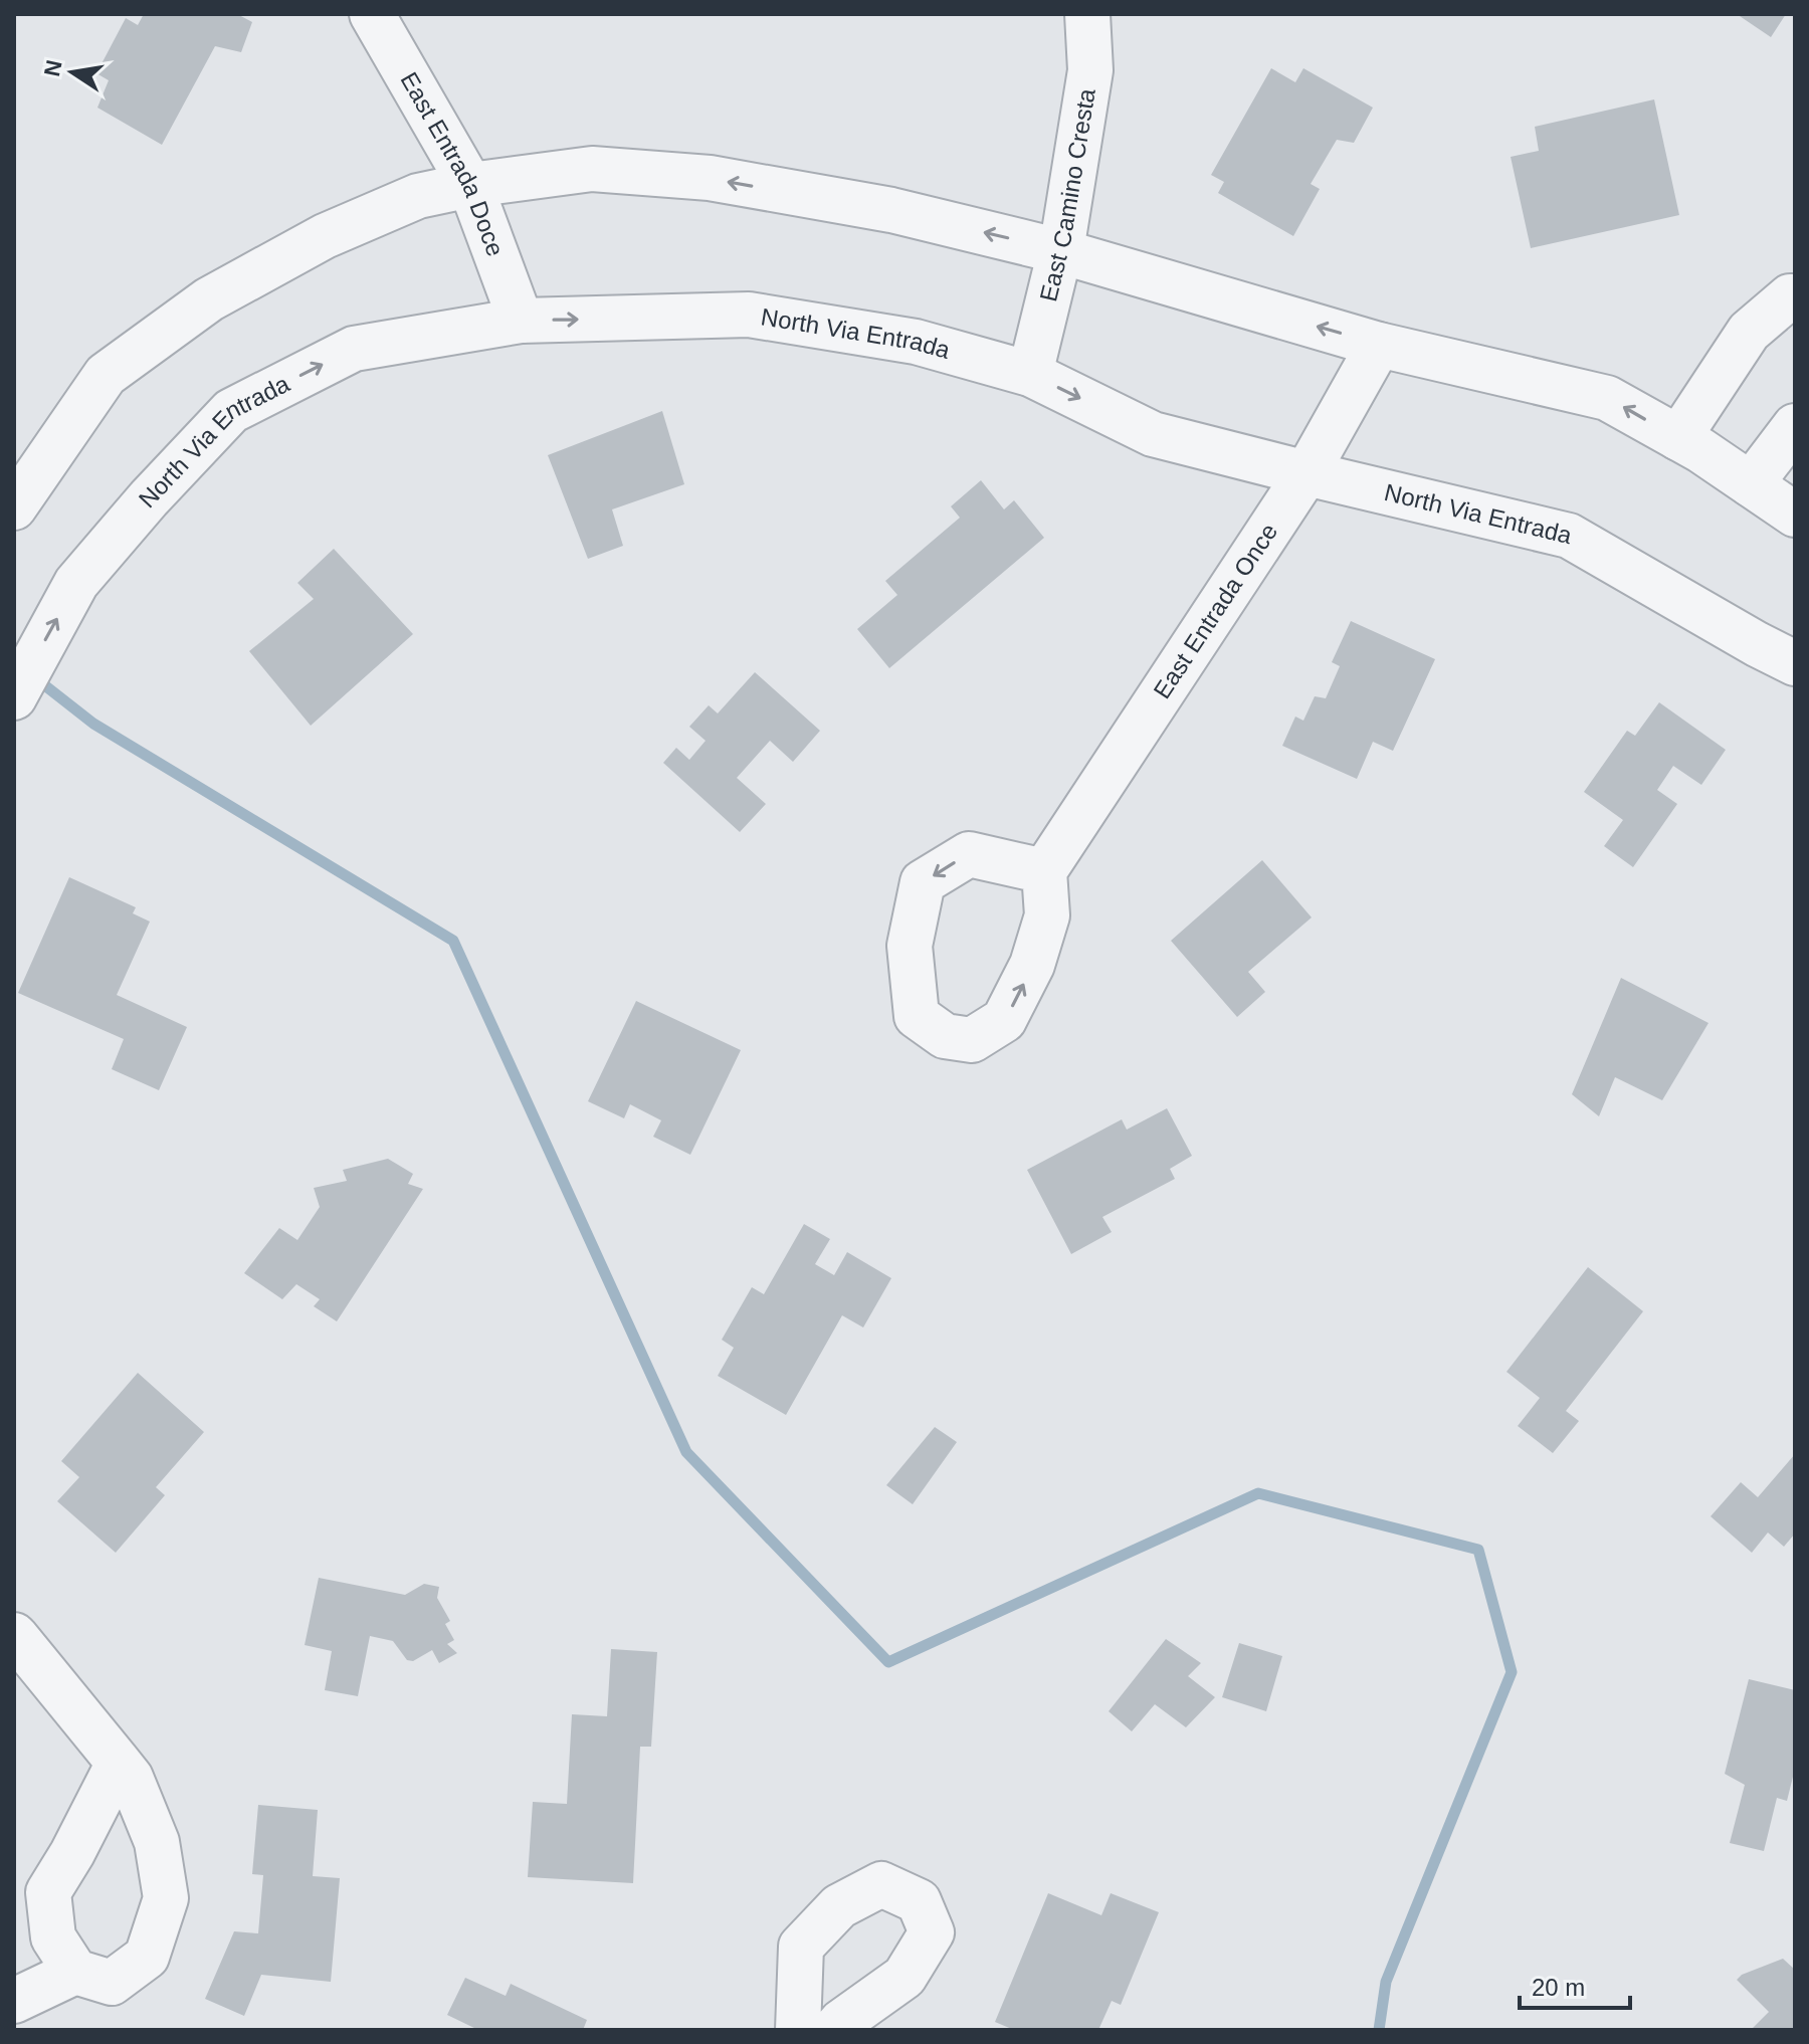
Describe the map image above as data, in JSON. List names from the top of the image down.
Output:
{
  "streets": {
    "street": [
      "East Entrada Doce",
      "East Camino Cresta",
      "North Via Entrada",
      "East Entrada Once"
    ]
  },
  "crossings": [
    ["East Entrada Doce", "North Via Entrada"],
    ["East Camino Cresta", "North Via Entrada"],
    ["North Via Entrada", "East Entrada Once"]
  ],
  "scale_bar": "20 m",
  "north": "left"
}
